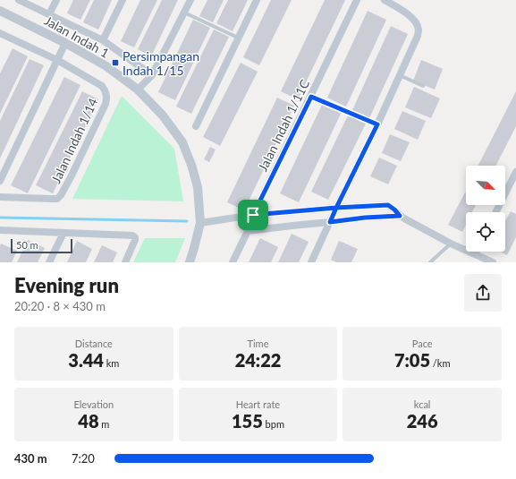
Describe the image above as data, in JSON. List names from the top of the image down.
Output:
{
  "streets": {
    "street": ["Jalan Indah 1", "Jalan Indah 1/11C", "Jalan Indah 1/14"]
  },
  "places": {
    "transit": ["Persimpangan Indah 1/15"]
  },
  "scale_bar": "50 m",
  "north": "bottom right",
  "page": {
    "scale": "50 m",
    "heading": ["Evening run", "20:20 · 8 × 430 m"],
    "stats": [
      ["Distance", "3.44 km"],
      ["Time", "24:22"],
      ["Pace", "7:05 /km"],
      ["Elevation", "48 m"],
      ["Heart rate", "155 bpm"],
      ["kcal", "246"]
    ],
    "list": [
      {
        "name": "430 m",
        "note": "7:20"
      }
    ]
  }
}
